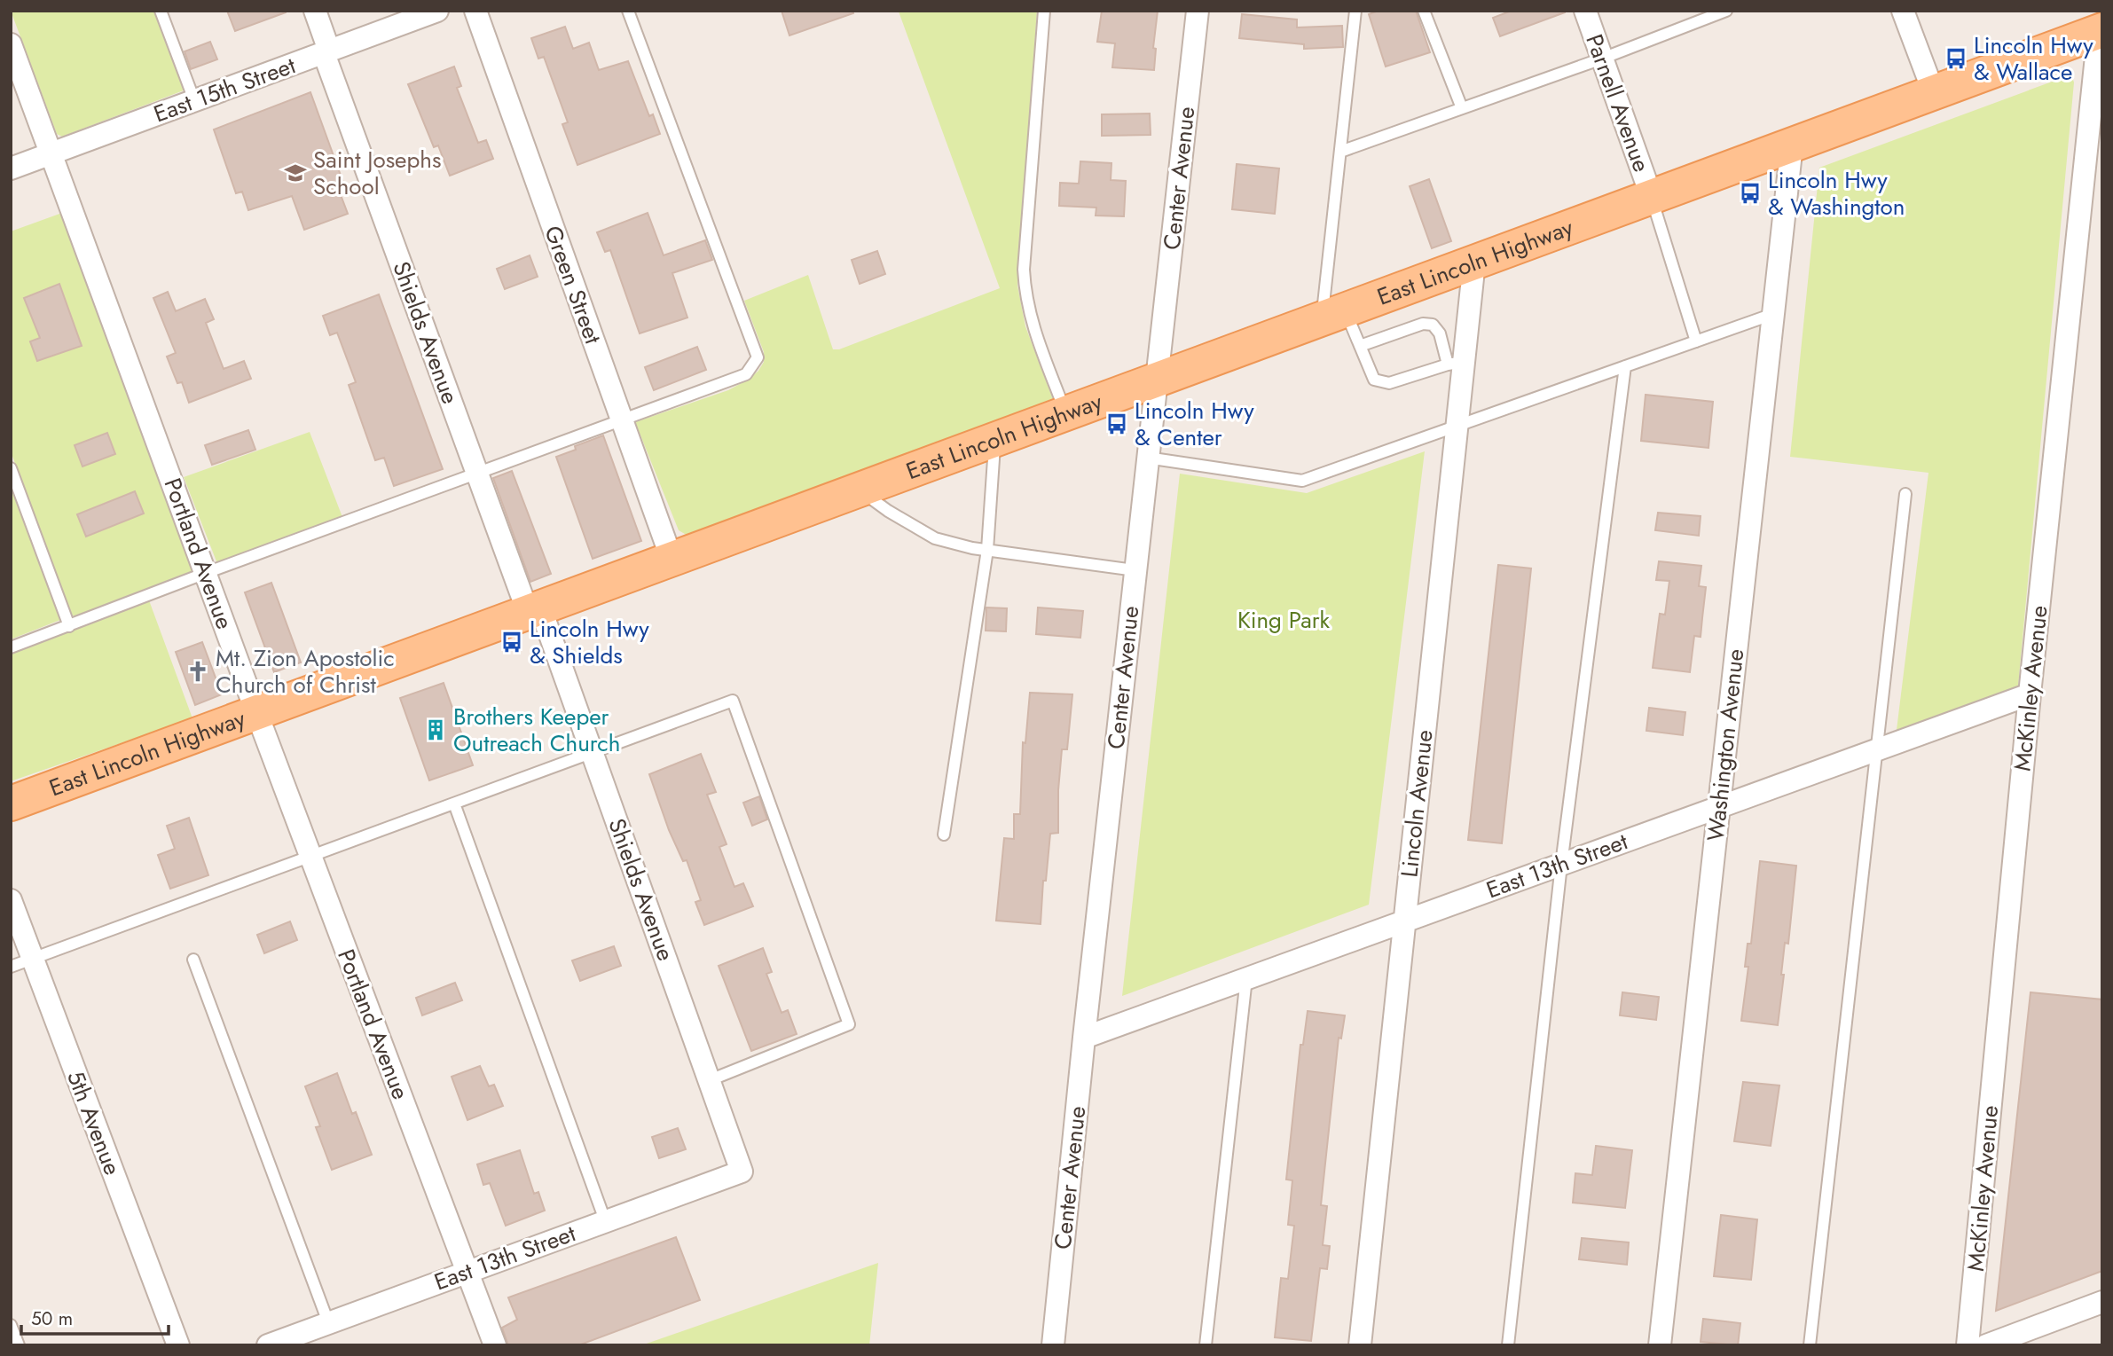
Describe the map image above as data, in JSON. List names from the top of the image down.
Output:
{
  "streets": {
    "main road": ["East Lincoln Highway"],
    "street": [
      "East 15th Street",
      "Parnell Avenue",
      "Center Avenue",
      "Green Street",
      "Shields Avenue",
      "Portland Avenue",
      "McKinley Avenue",
      "Washington Avenue",
      "Lincoln Avenue",
      "East 13th Street",
      "5th Avenue"
    ]
  },
  "crossings": [
    ["East 15th Street", "Shields Avenue"],
    ["East 15th Street", "Portland Avenue"],
    ["Parnell Avenue", "East Lincoln Highway"],
    ["Center Avenue", "East Lincoln Highway"],
    ["Center Avenue", "East 13th Street"],
    ["East Lincoln Highway", "Green Street"],
    ["East Lincoln Highway", "Shields Avenue"],
    ["East Lincoln Highway", "Portland Avenue"],
    ["East Lincoln Highway", "McKinley Avenue"],
    ["East Lincoln Highway", "Washington Avenue"],
    ["East Lincoln Highway", "Lincoln Avenue"],
    ["Shields Avenue", "East 13th Street"],
    ["Portland Avenue", "East 13th Street"],
    ["McKinley Avenue", "East 13th Street"],
    ["Washington Avenue", "East 13th Street"],
    ["Lincoln Avenue", "East 13th Street"]
  ],
  "parks": ["King Park"],
  "places": {
    "bus stop": [
      "Lincoln Hwy & Wallace",
      "Lincoln Hwy & Washington",
      "Lincoln Hwy & Center",
      "Lincoln Hwy & Shields"
    ],
    "school or university": ["Saint Josephs School"],
    "church": ["Mt. Zion Apostolic Church of Christ"],
    "building": ["Brothers Keeper Outreach Church"]
  },
  "scale_bar": "50 m"
}
